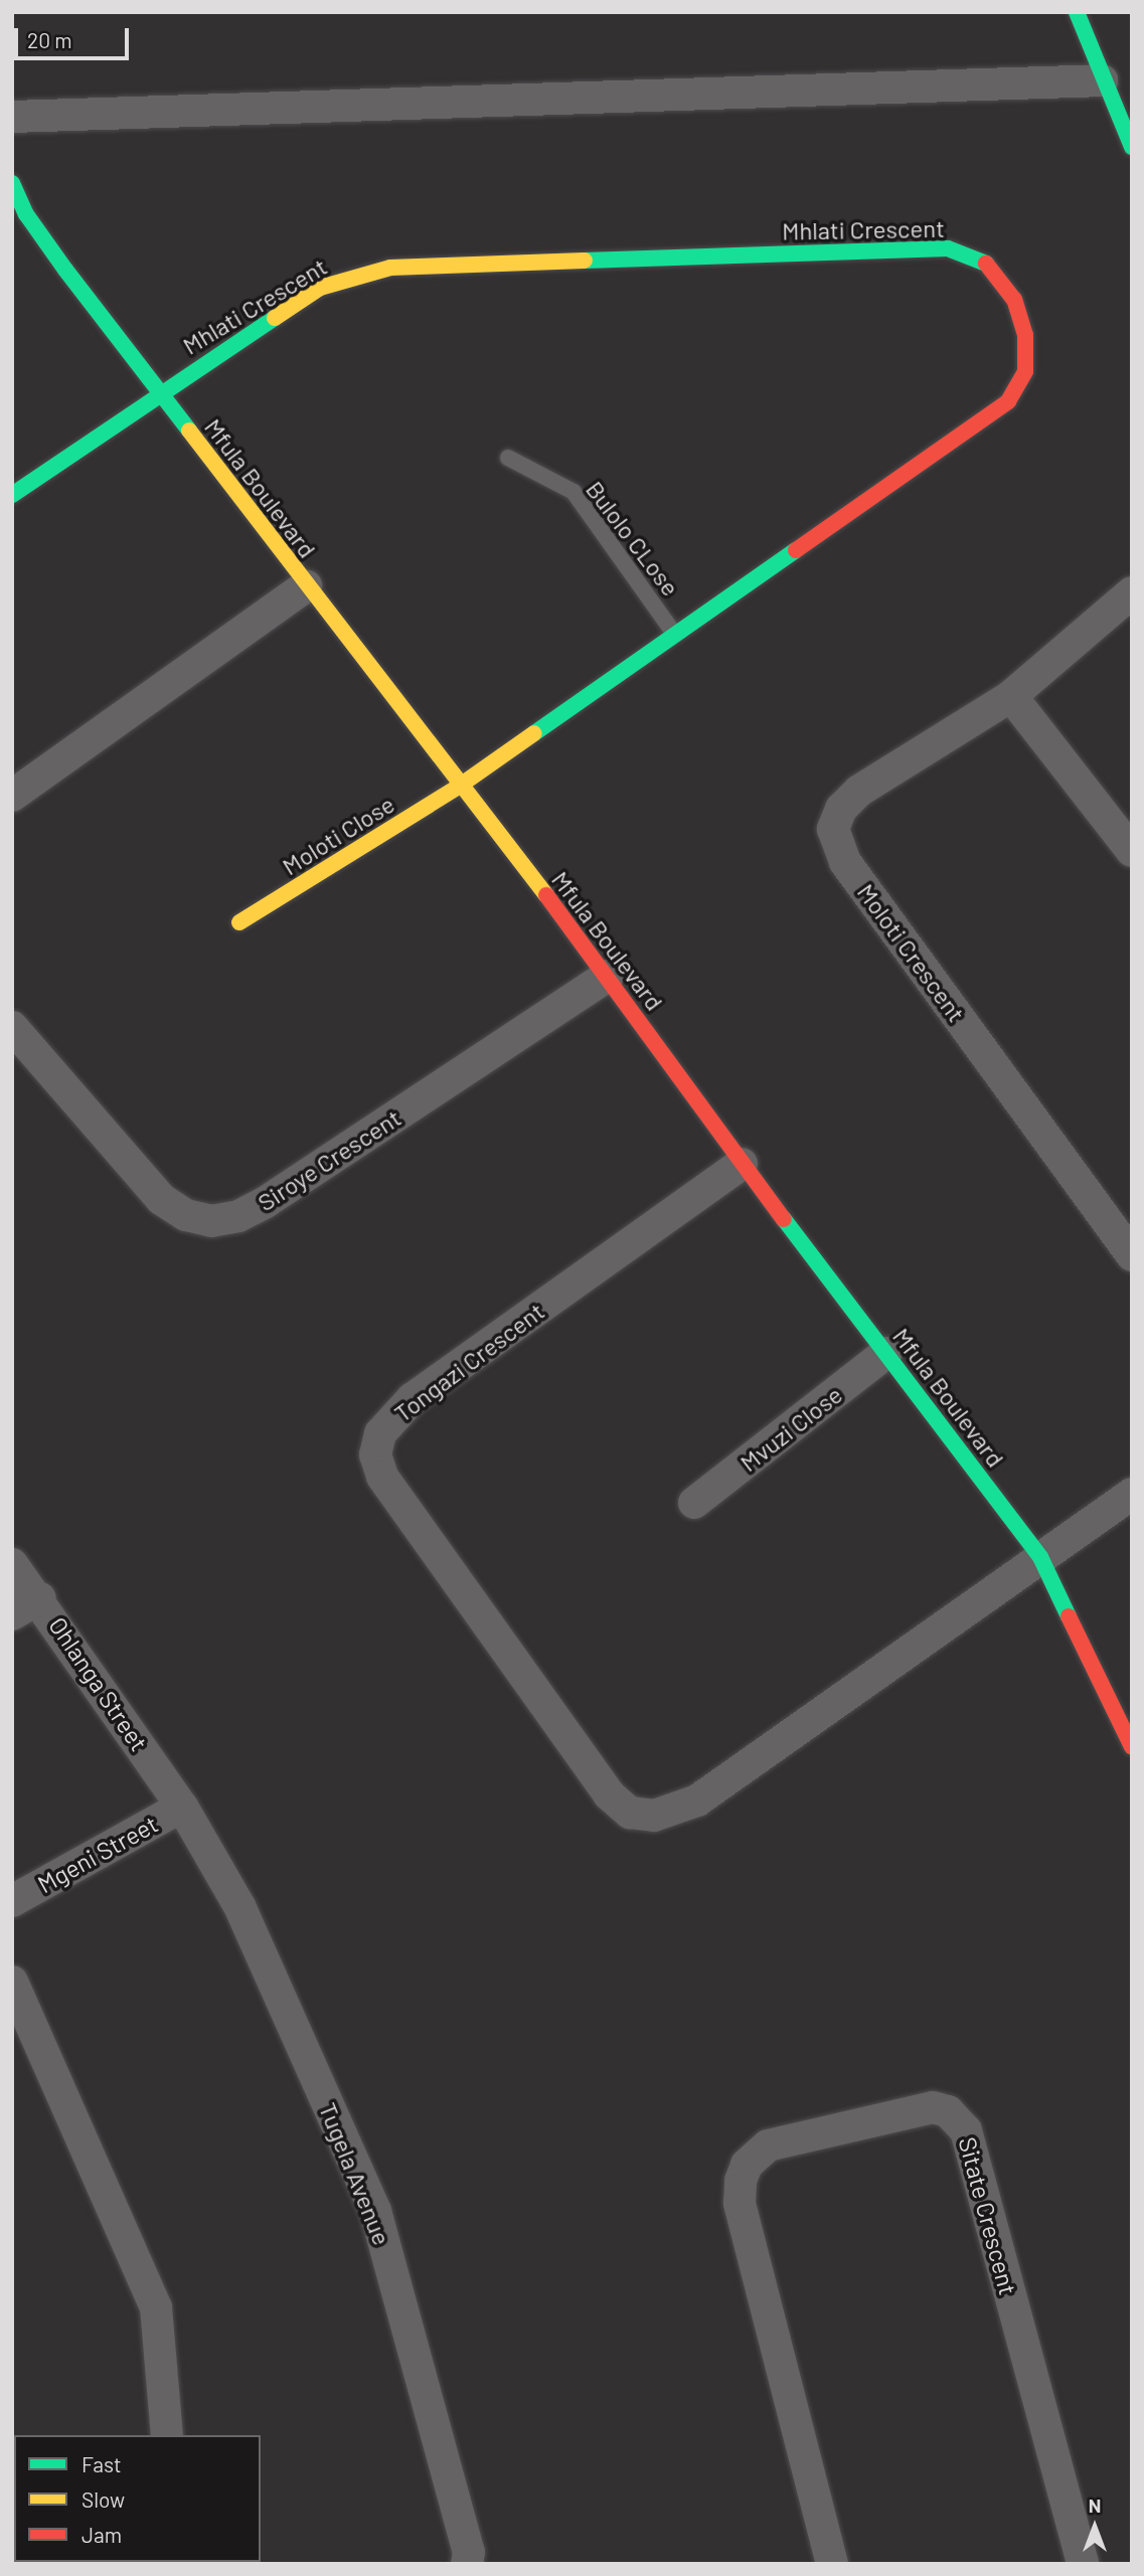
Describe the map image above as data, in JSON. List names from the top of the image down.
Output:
{
  "streets": {
    "street": [
      "Mhlati Crescent",
      "Mfula Boulevard",
      "Moloti Close",
      "Moloti Crescent",
      "Siroye Crescent",
      "Tongazi Crescent",
      "Mvuzi Close",
      "Ohlanga Street",
      "Mgeni Street",
      "Tugela Avenue",
      "Sitate Crescent"
    ],
    "lane": ["Bulolo CLose"]
  },
  "crossings": [
    ["Mhlati Crescent", "Mfula Boulevard"],
    ["Mhlati Crescent", "Bulolo CLose"],
    ["Mhlati Crescent", "Moloti Close"],
    ["Mfula Boulevard", "Moloti Close"],
    ["Mfula Boulevard", "Siroye Crescent"],
    ["Mfula Boulevard", "Tongazi Crescent"],
    ["Mfula Boulevard", "Mvuzi Close"],
    ["Ohlanga Street", "Mgeni Street"],
    ["Ohlanga Street", "Tugela Avenue"],
    ["Mgeni Street", "Tugela Avenue"]
  ],
  "legend": ["Fast", "Slow", "Jam"],
  "scale_bar": "20 m",
  "north": "top"
}
